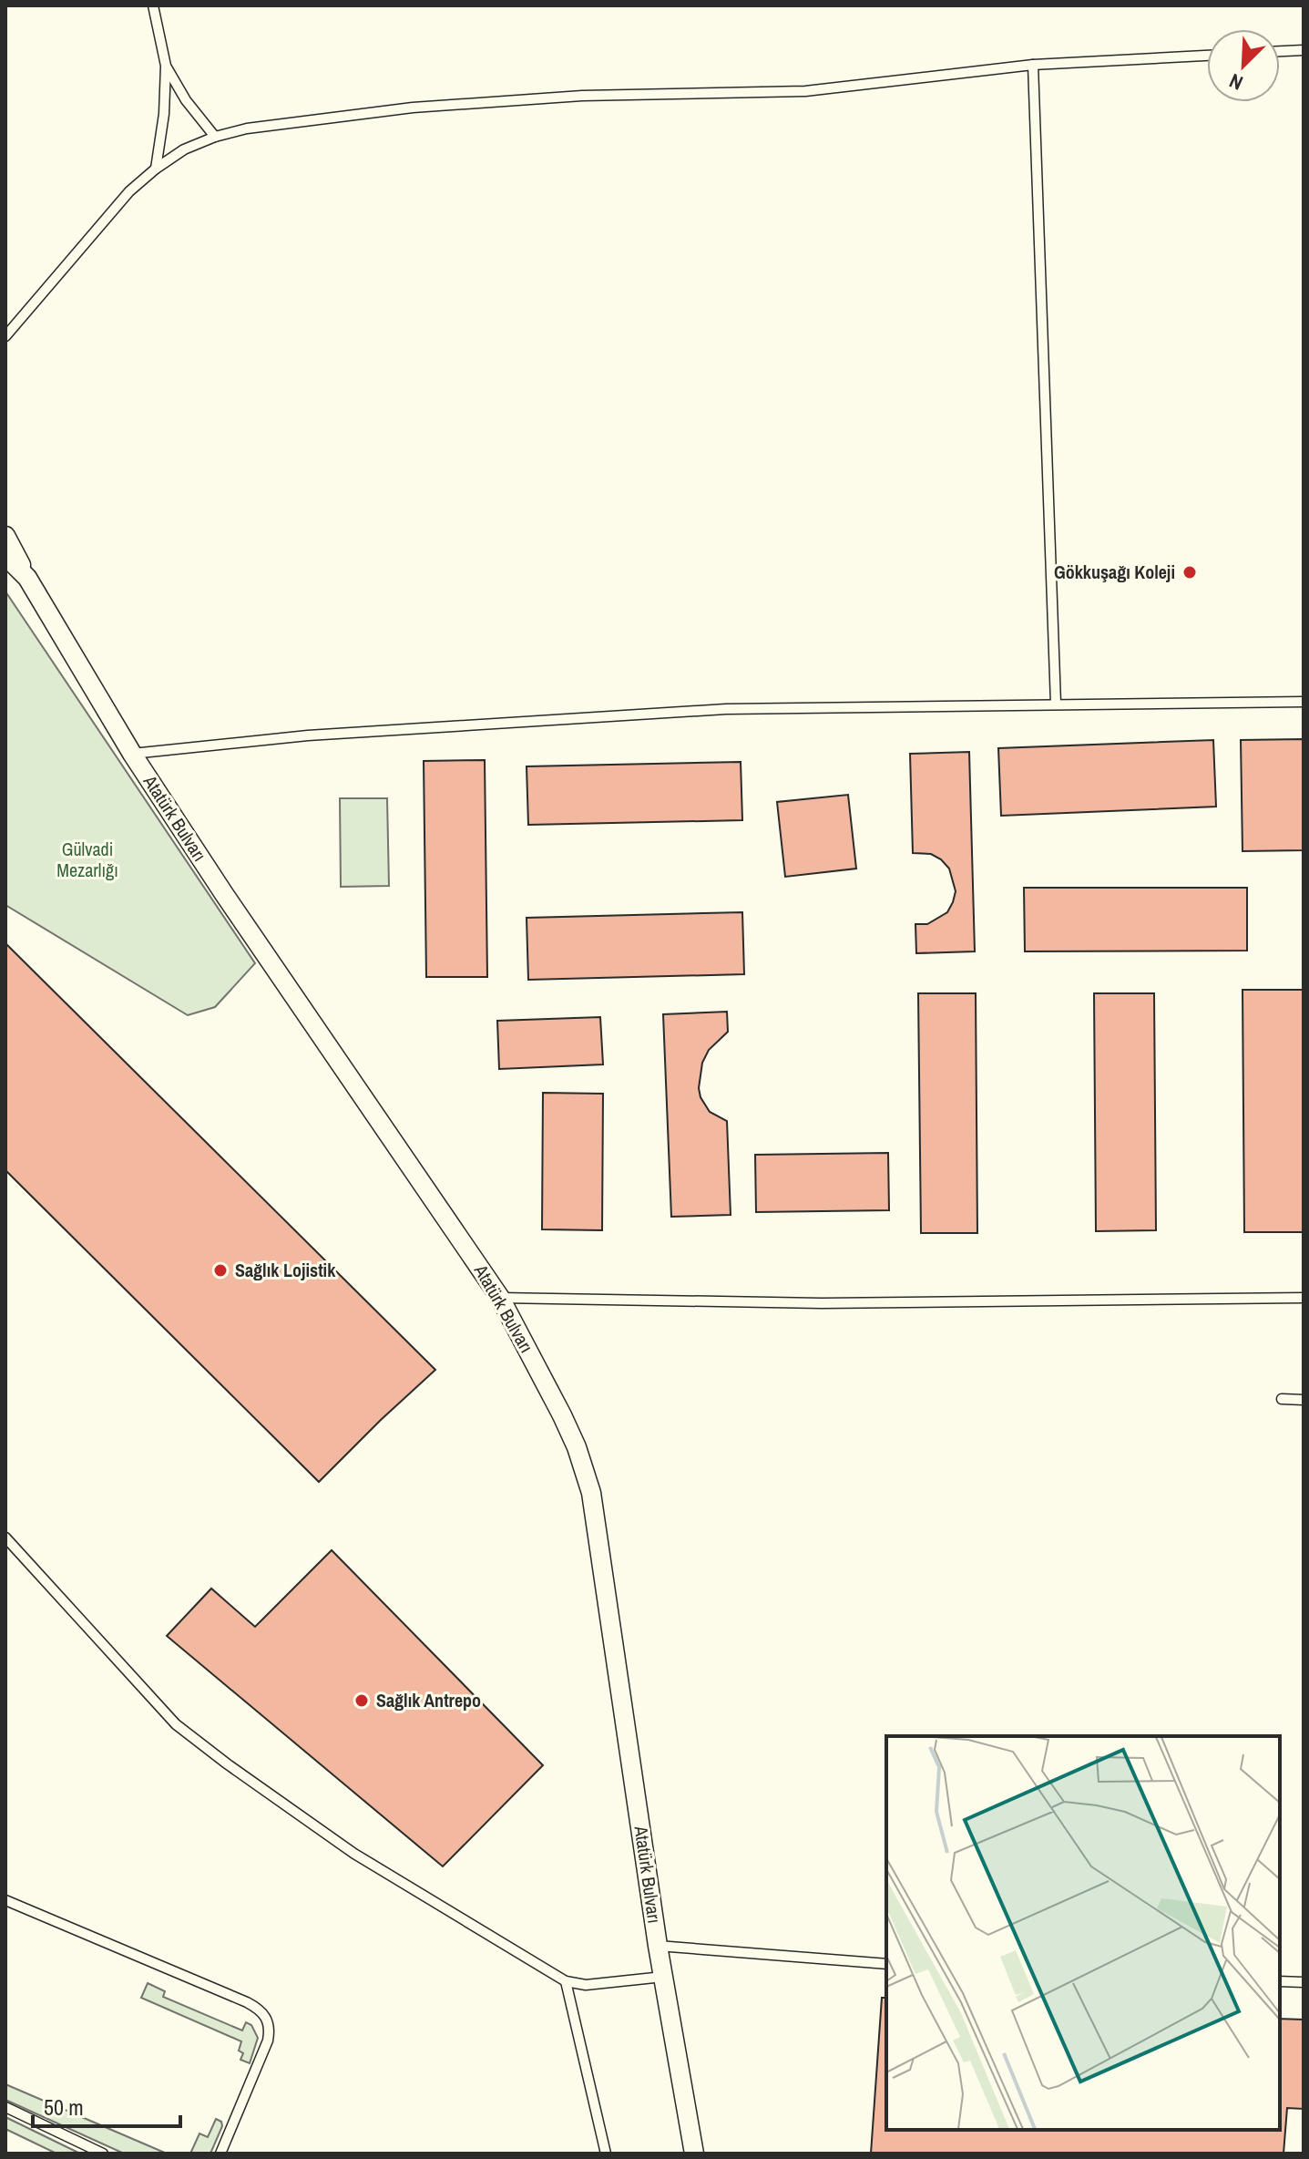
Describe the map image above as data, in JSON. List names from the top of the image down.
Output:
{
  "streets": {
    "street": ["Atatürk Bulvarı"]
  },
  "parks": ["Gülvadi Mezarlığı"],
  "places": ["Gökkuşağı Koleji", "Sağlık Lojistik", "Sağlık Antrepo"],
  "scale_bar": "50 m",
  "north": "bottom left"
}
